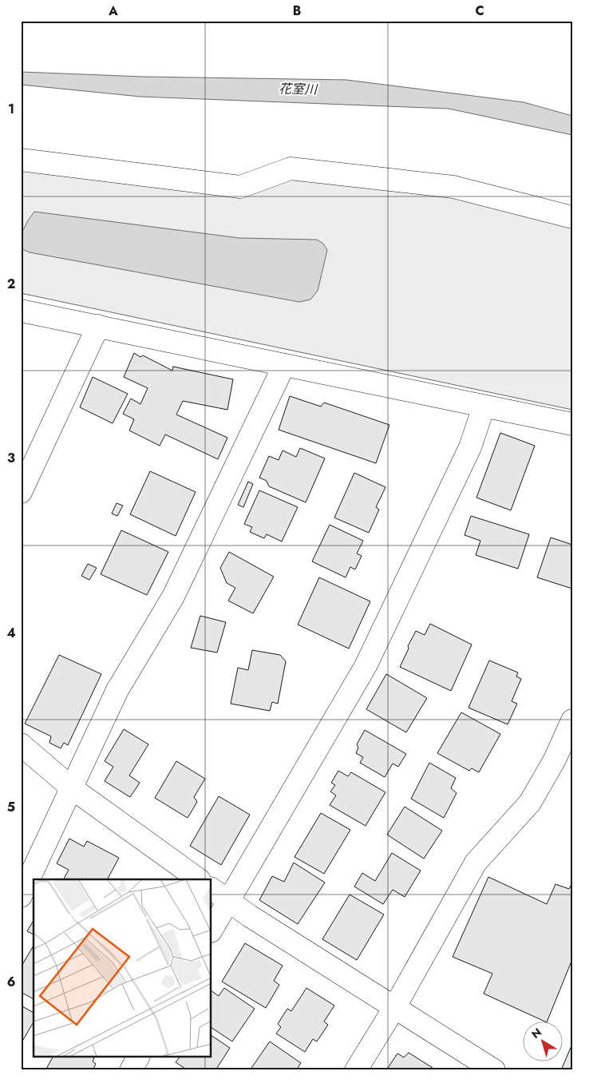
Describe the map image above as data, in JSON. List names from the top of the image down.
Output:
{
  "water": ["花室川"],
  "north": "top left",
  "grid": {
    "columns": ["A", "B", "C"],
    "rows": [
      "1",
      "2",
      "3",
      "4",
      "5",
      "6"
    ]
  }
}
